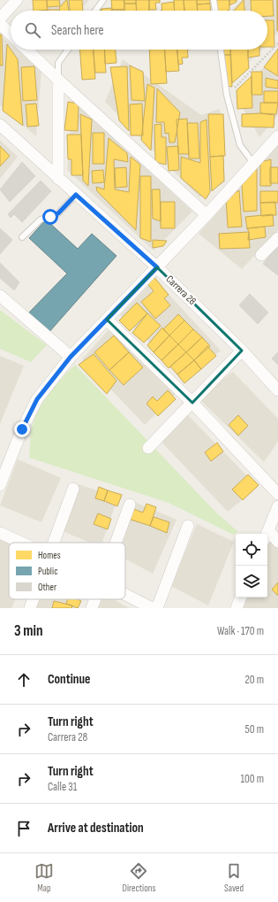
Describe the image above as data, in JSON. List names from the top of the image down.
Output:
{
  "streets": {
    "street": ["Carrera 28"]
  },
  "legend": ["Homes", "Public", "Other"],
  "page": {
    "search": "Search here",
    "heading": ["3 min", "Walk · 170 m"],
    "list": [
      ["Continue", "20 m"],
      ["Turn right", "Carrera 28", "50 m"],
      ["Turn right", "Calle 31", "100 m"],
      "Arrive at destination"
    ],
    "nav": ["Map", "Directions", "Saved"]
  }
}
